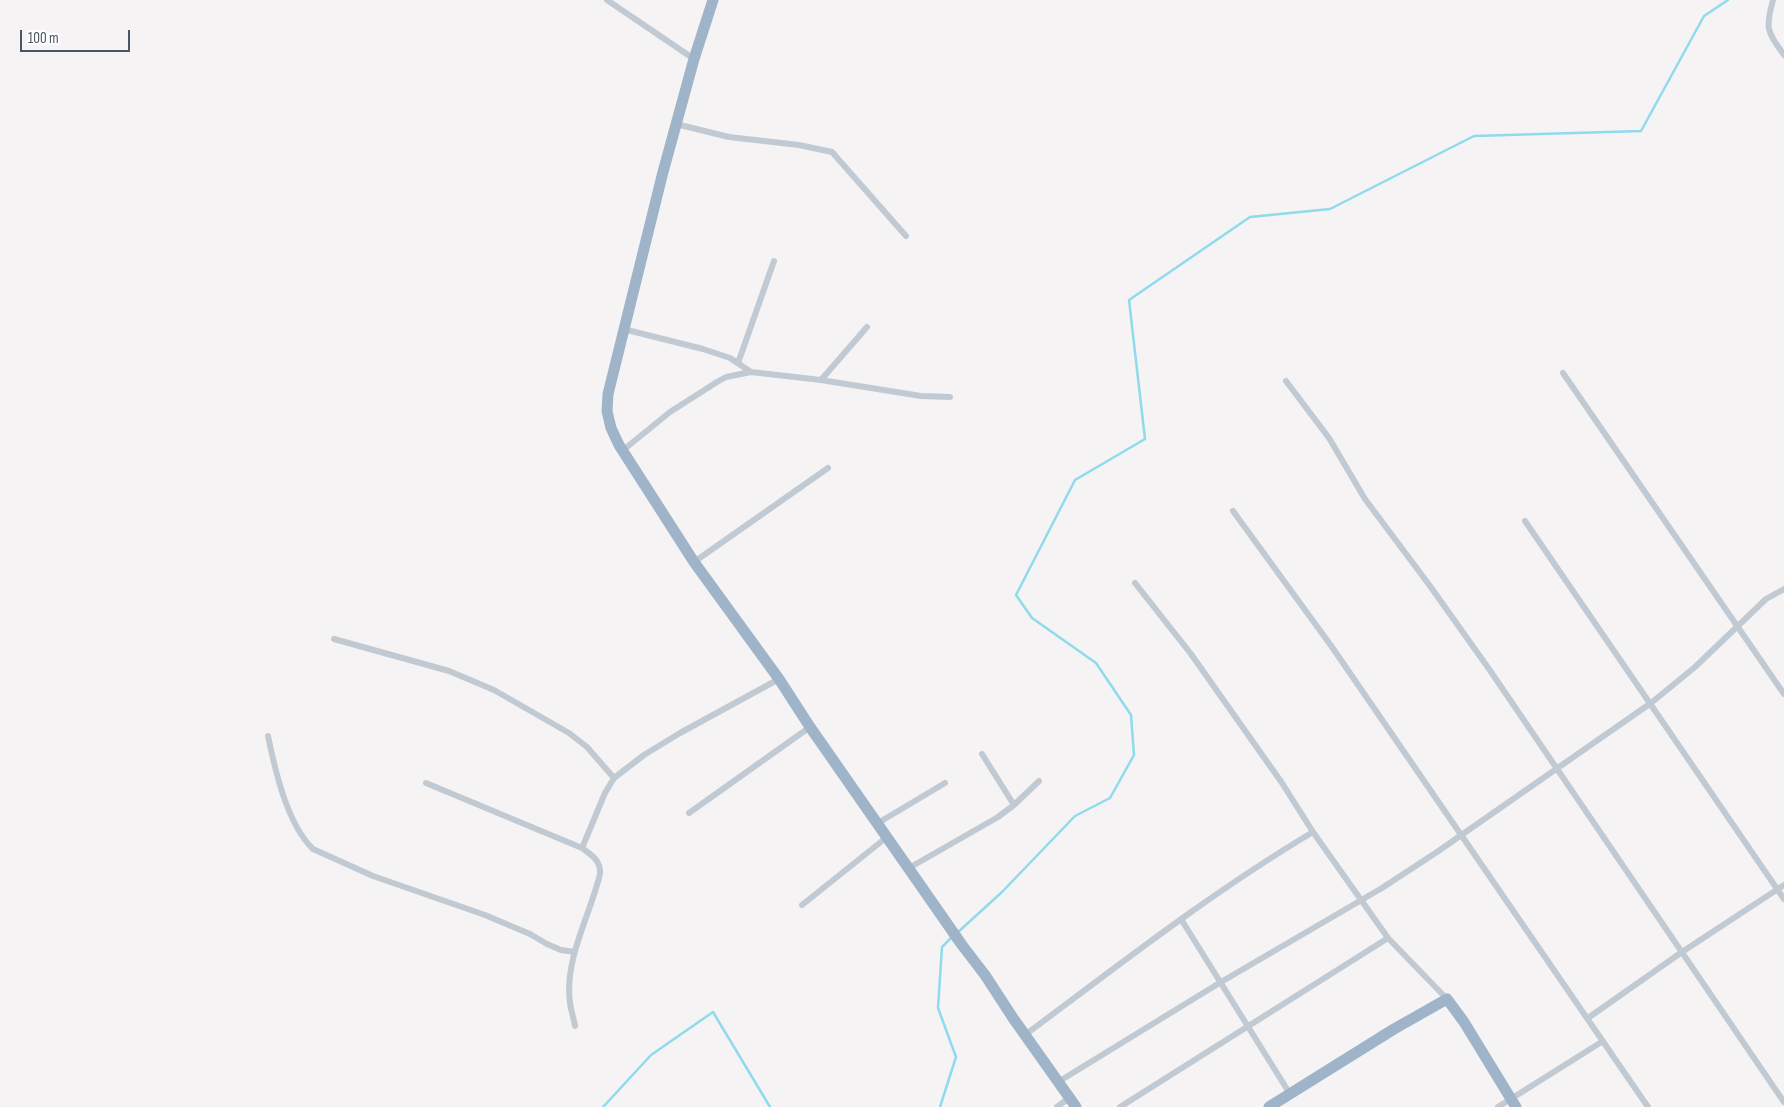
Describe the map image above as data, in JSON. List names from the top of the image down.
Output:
{
  "scale_bar": "100 m"
}
